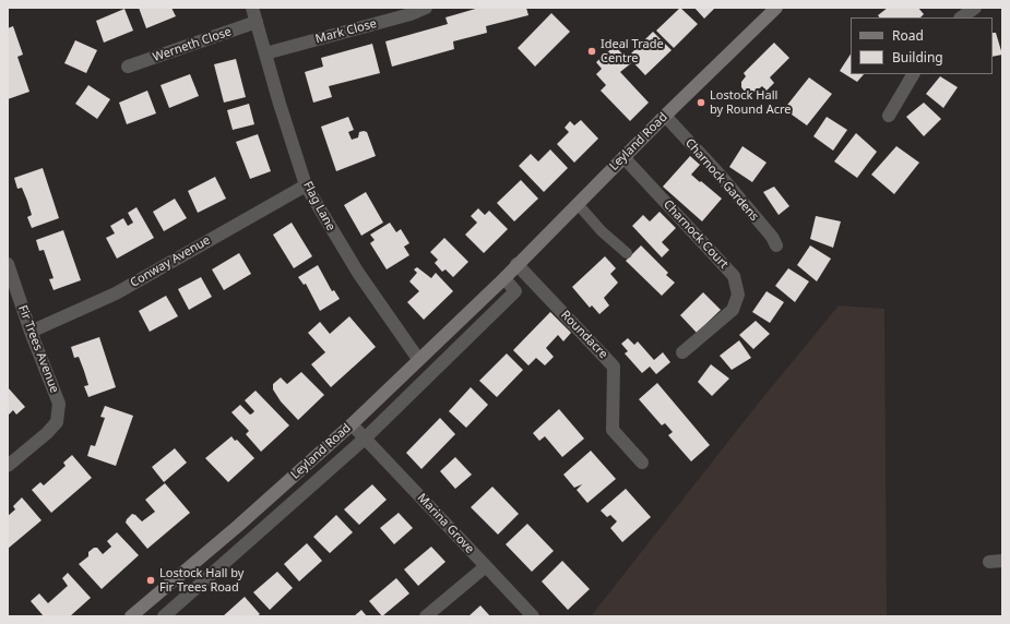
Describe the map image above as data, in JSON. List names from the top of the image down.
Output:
{
  "streets": {
    "main road": ["Leyland Road"],
    "street": [
      "Mark Close",
      "Werneth Close",
      "Charnock Gardens",
      "Flag Lane",
      "Charnock Court",
      "Conway Avenue",
      "Roundacre",
      "Fir Trees Avenue",
      "Marina Grove"
    ]
  },
  "crossings": [
    ["Mark Close", "Flag Lane"],
    ["Werneth Close", "Flag Lane"],
    ["Leyland Road", "Charnock Gardens"],
    ["Leyland Road", "Flag Lane"],
    ["Leyland Road", "Charnock Court"],
    ["Leyland Road", "Roundacre"],
    ["Leyland Road", "Marina Grove"],
    ["Flag Lane", "Conway Avenue"],
    ["Conway Avenue", "Fir Trees Avenue"]
  ],
  "places": ["Ideal Trade Centre", "Lostock Hall by Round Acre", "Lostock Hall by Fir Trees Road"],
  "legend": ["Road", "Building"]
}
